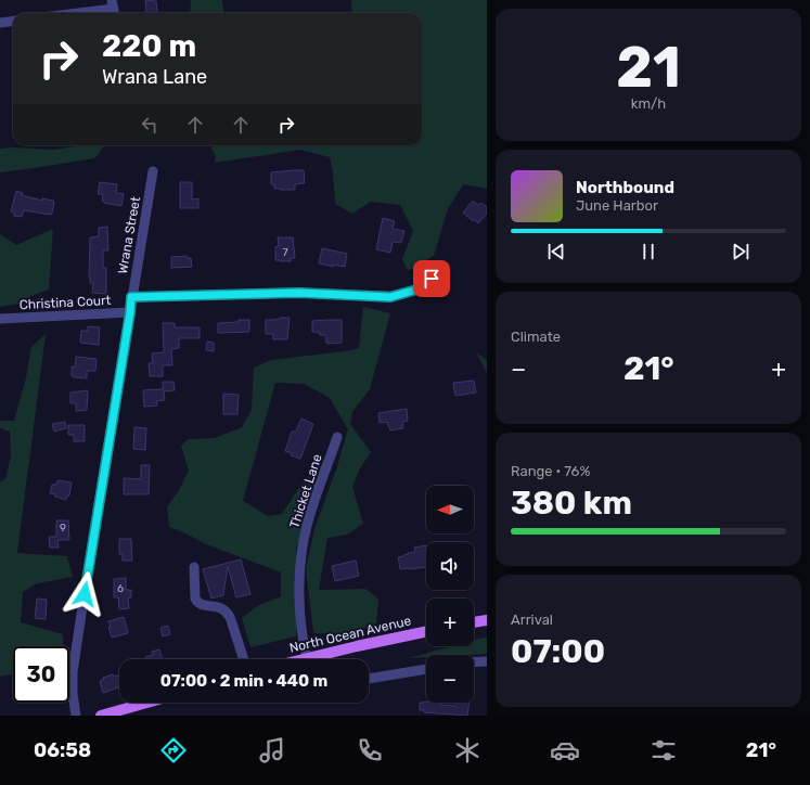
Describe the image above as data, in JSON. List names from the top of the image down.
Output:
{
  "streets": {
    "main road": ["North Ocean Avenue"],
    "street": ["Wrana Street", "Christina Court", "Thicket Lane"]
  },
  "crossings": [
    ["Wrana Street", "Christina Court"],
    ["Thicket Lane", "North Ocean Avenue"]
  ],
  "house_numbers": ["7", "9", "6"],
  "north": "left",
  "page": {
    "tile": [
      ["21", "km/h"],
      "Climate",
      ["Range · 76%", "380 km"],
      ["Arrival", "07:00"]
    ],
    "turn": ["220 m", "Wrana Lane"],
    "song": ["Northbound", "June Harbor"],
    "heat": ["−", "21°", "+"],
    "map_buttons": ["+", "−"],
    "limit": "30",
    "trip": "07:00 · 2 min · 440 m",
    "tabs": ["06:58", "21°"]
  }
}
